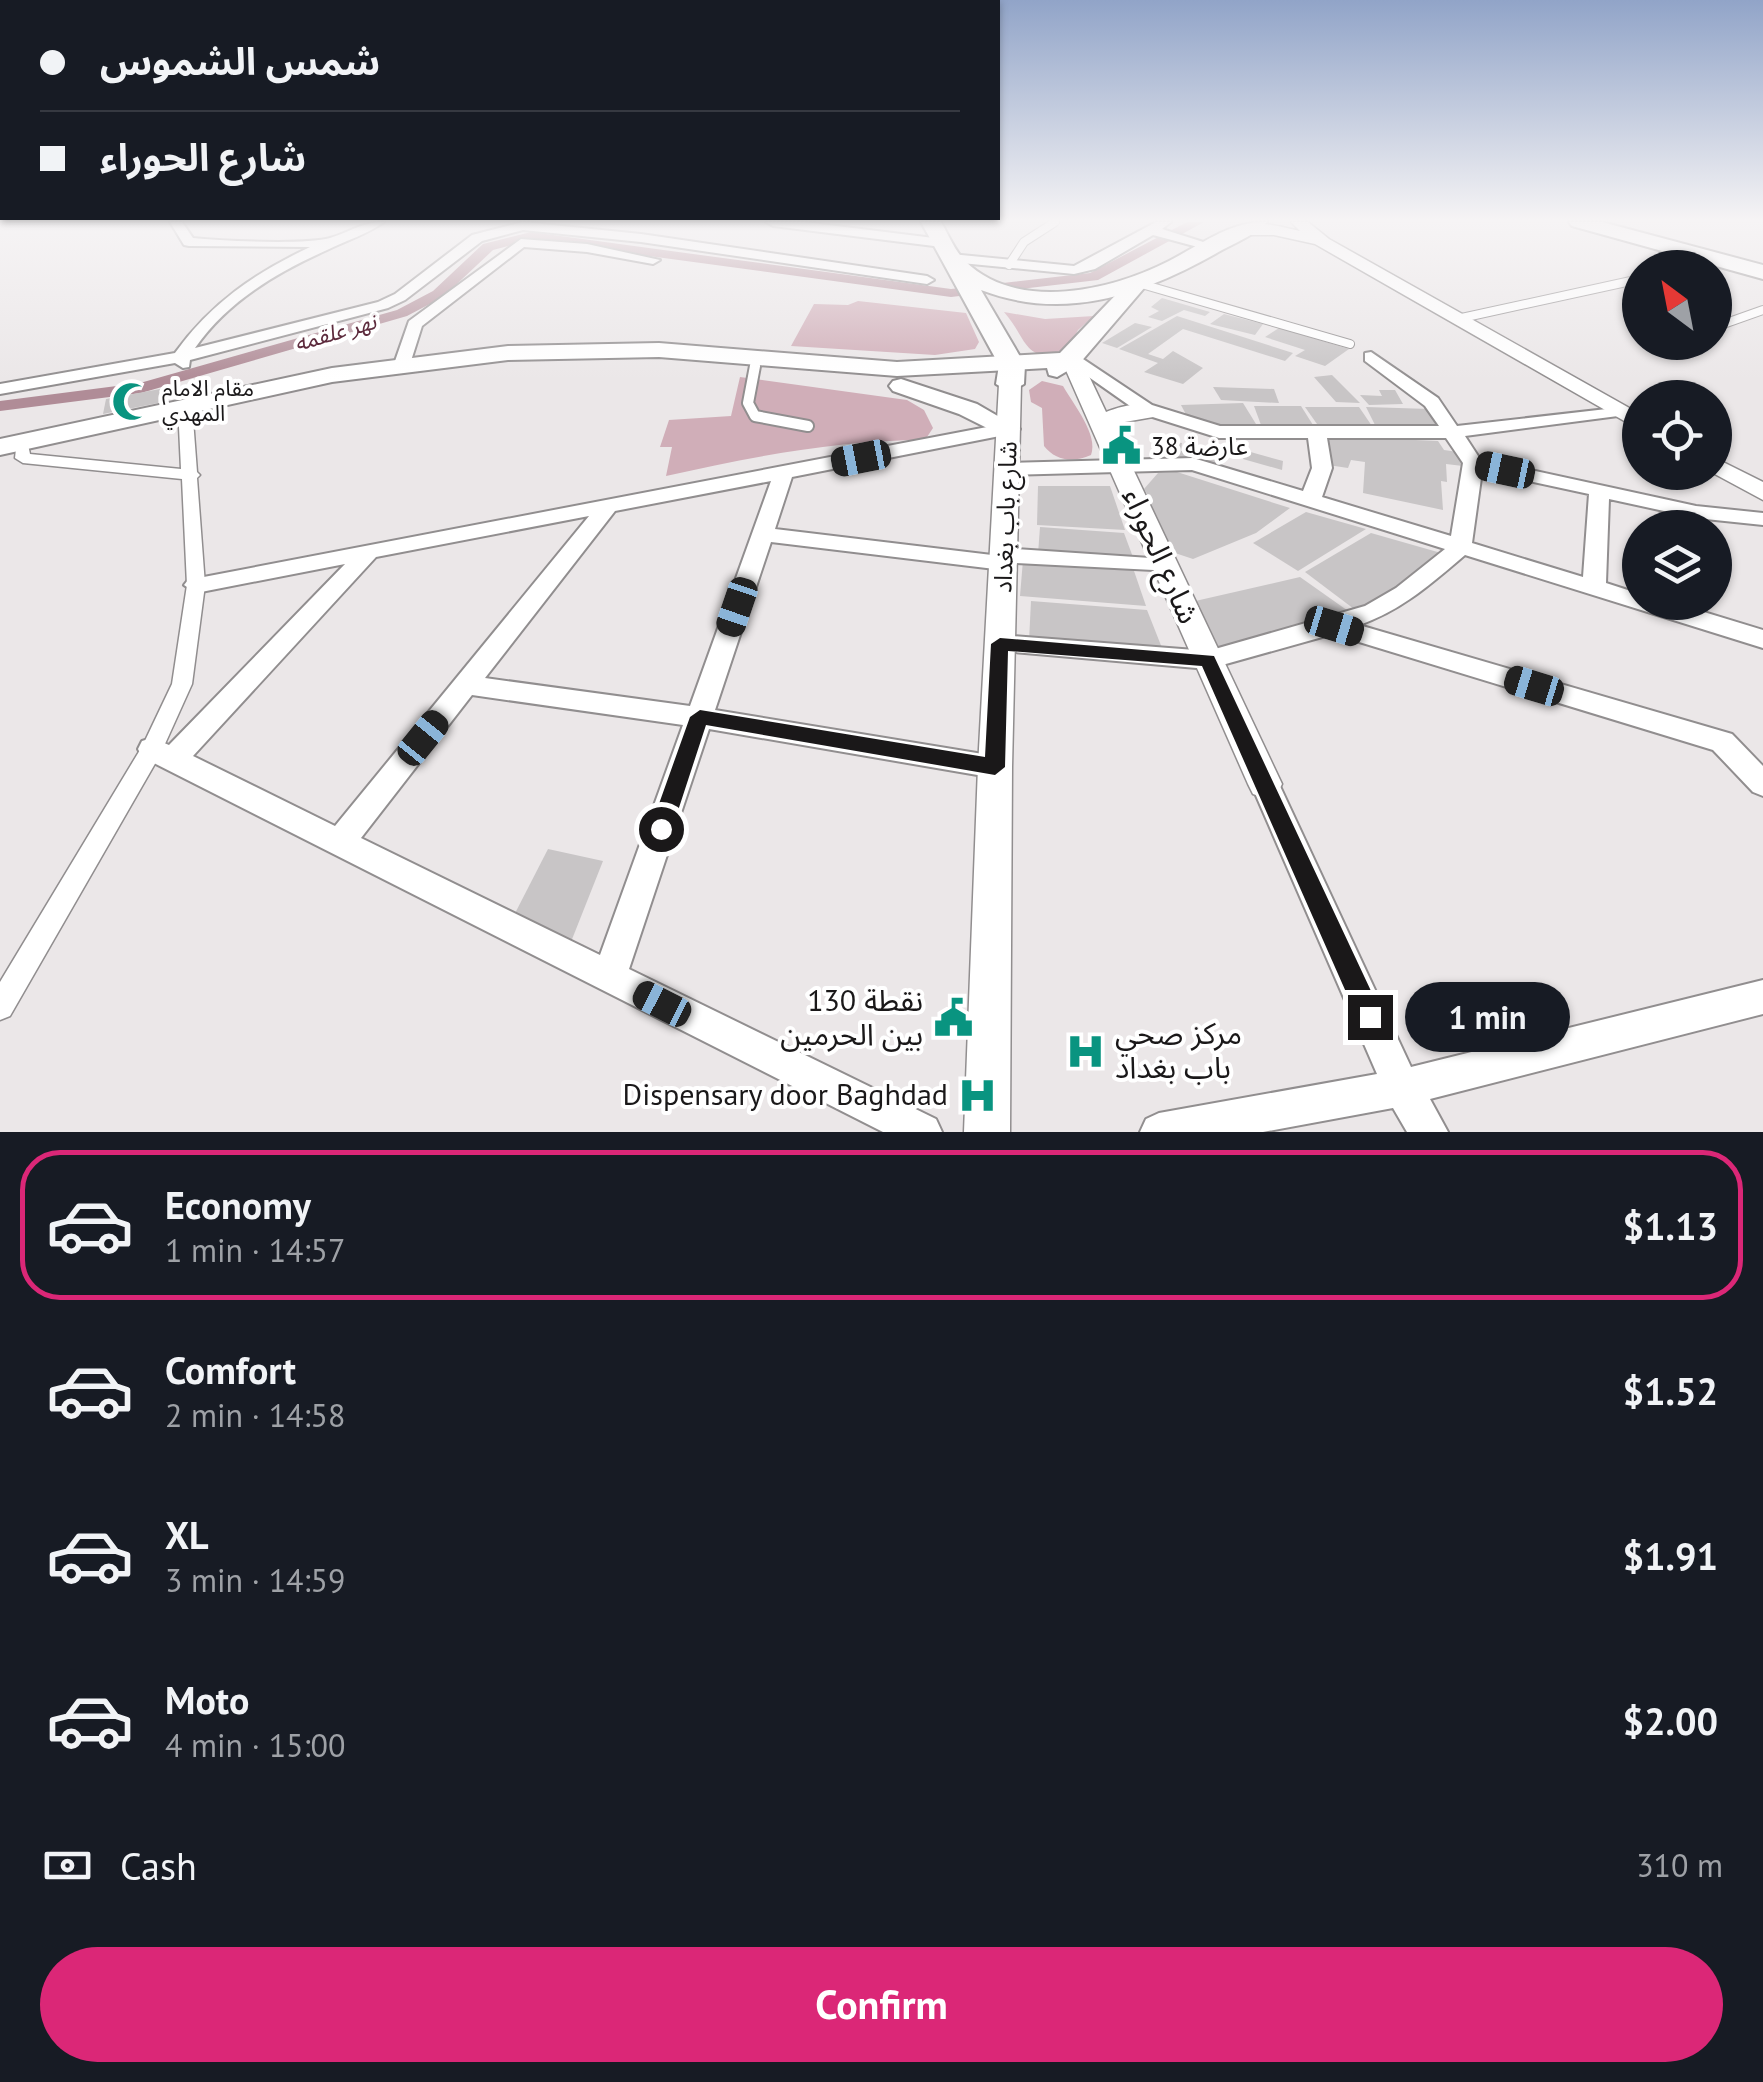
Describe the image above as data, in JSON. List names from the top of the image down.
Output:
{
  "streets": {
    "street": ["شارع باب بغداد", "شارع الحوراء"]
  },
  "water": ["نهر علقمه"],
  "places": {
    "mosque": ["مقام الامام المهدي"],
    "public building": ["عارضة 38", "نقطة 130 بين الحرمين"],
    "hospital": ["مركز صحي باب بغداد", "Dispensary door Baghdad"]
  },
  "north": "top left",
  "page": {
    "banner": ["شمس الشموس", "شارع الحوراء"],
    "bubble": "1 min",
    "list": [
      {
        "name": "Economy",
        "note": "1 min · 14:57",
        "value": "$1.13"
      },
      {
        "name": "Comfort",
        "note": "2 min · 14:58",
        "value": "$1.52"
      },
      {
        "name": "XL",
        "note": "3 min · 14:59",
        "value": "$1.91"
      },
      {
        "name": "Moto",
        "note": "4 min · 15:00",
        "value": "$2.00"
      }
    ],
    "pay": ["Cash", "310 m"],
    "buttons": "Confirm"
  }
}
